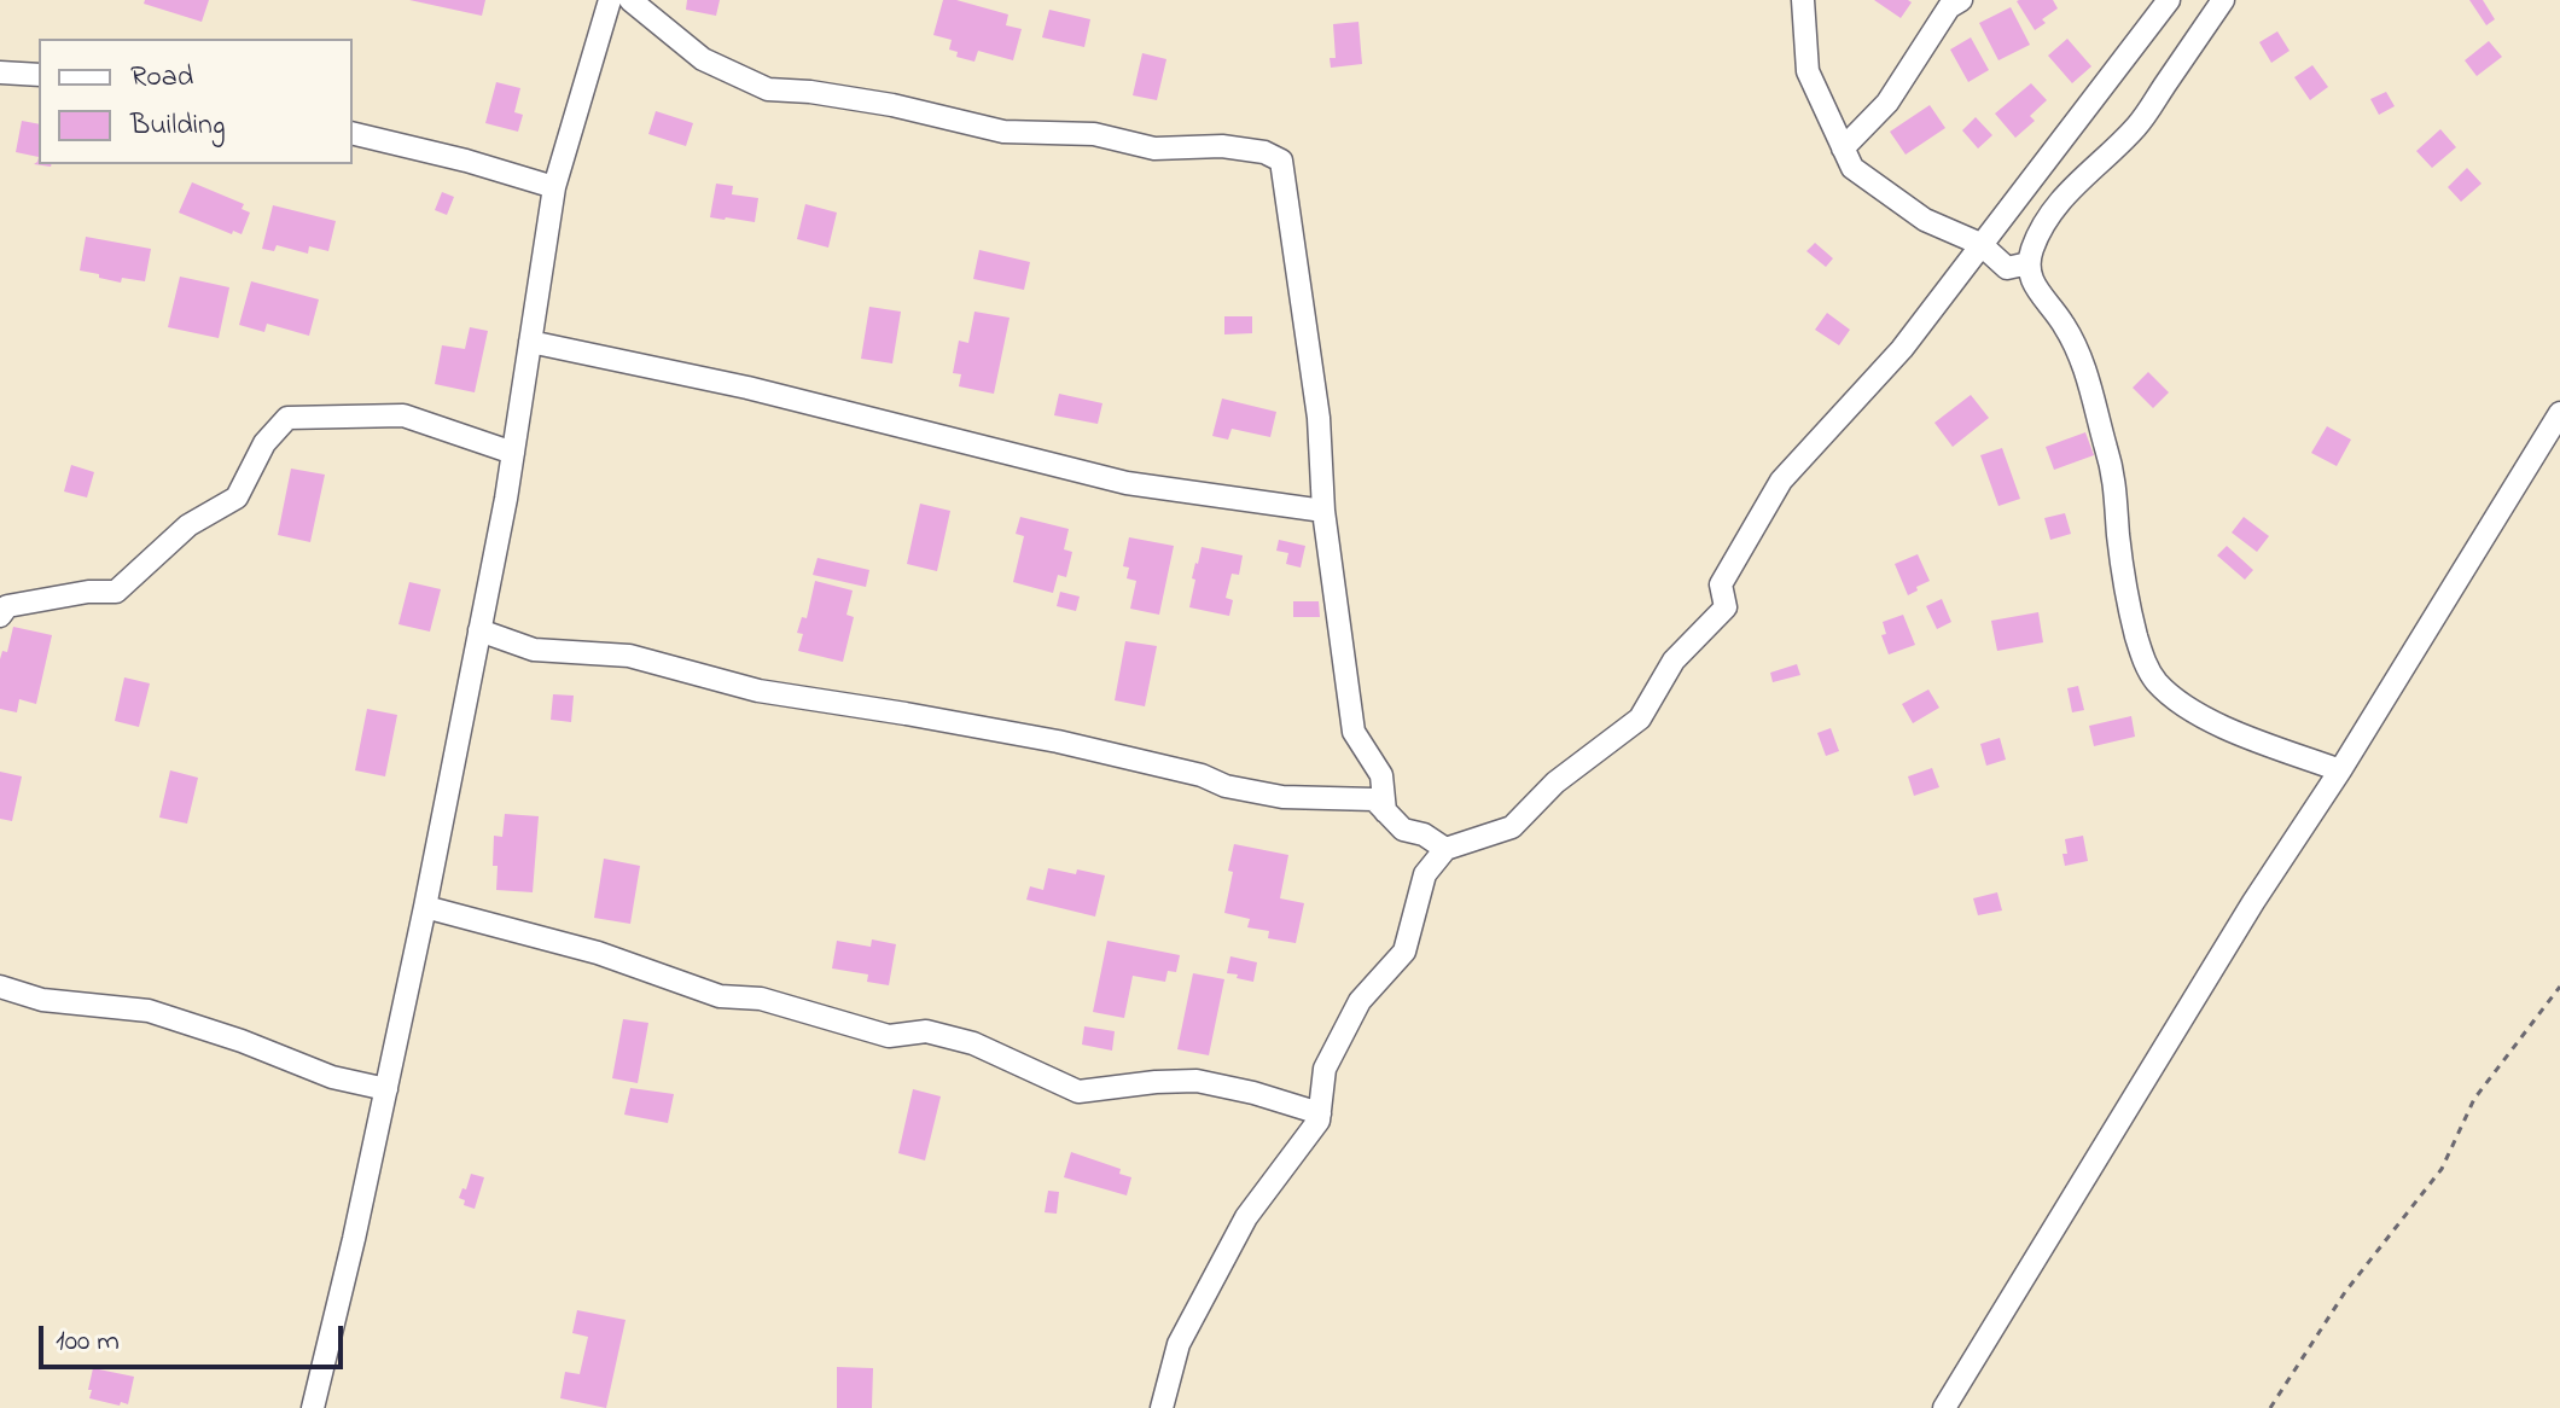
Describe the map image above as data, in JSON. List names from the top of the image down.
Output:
{
  "legend": ["Road", "Building"],
  "scale_bar": "100 m"
}
